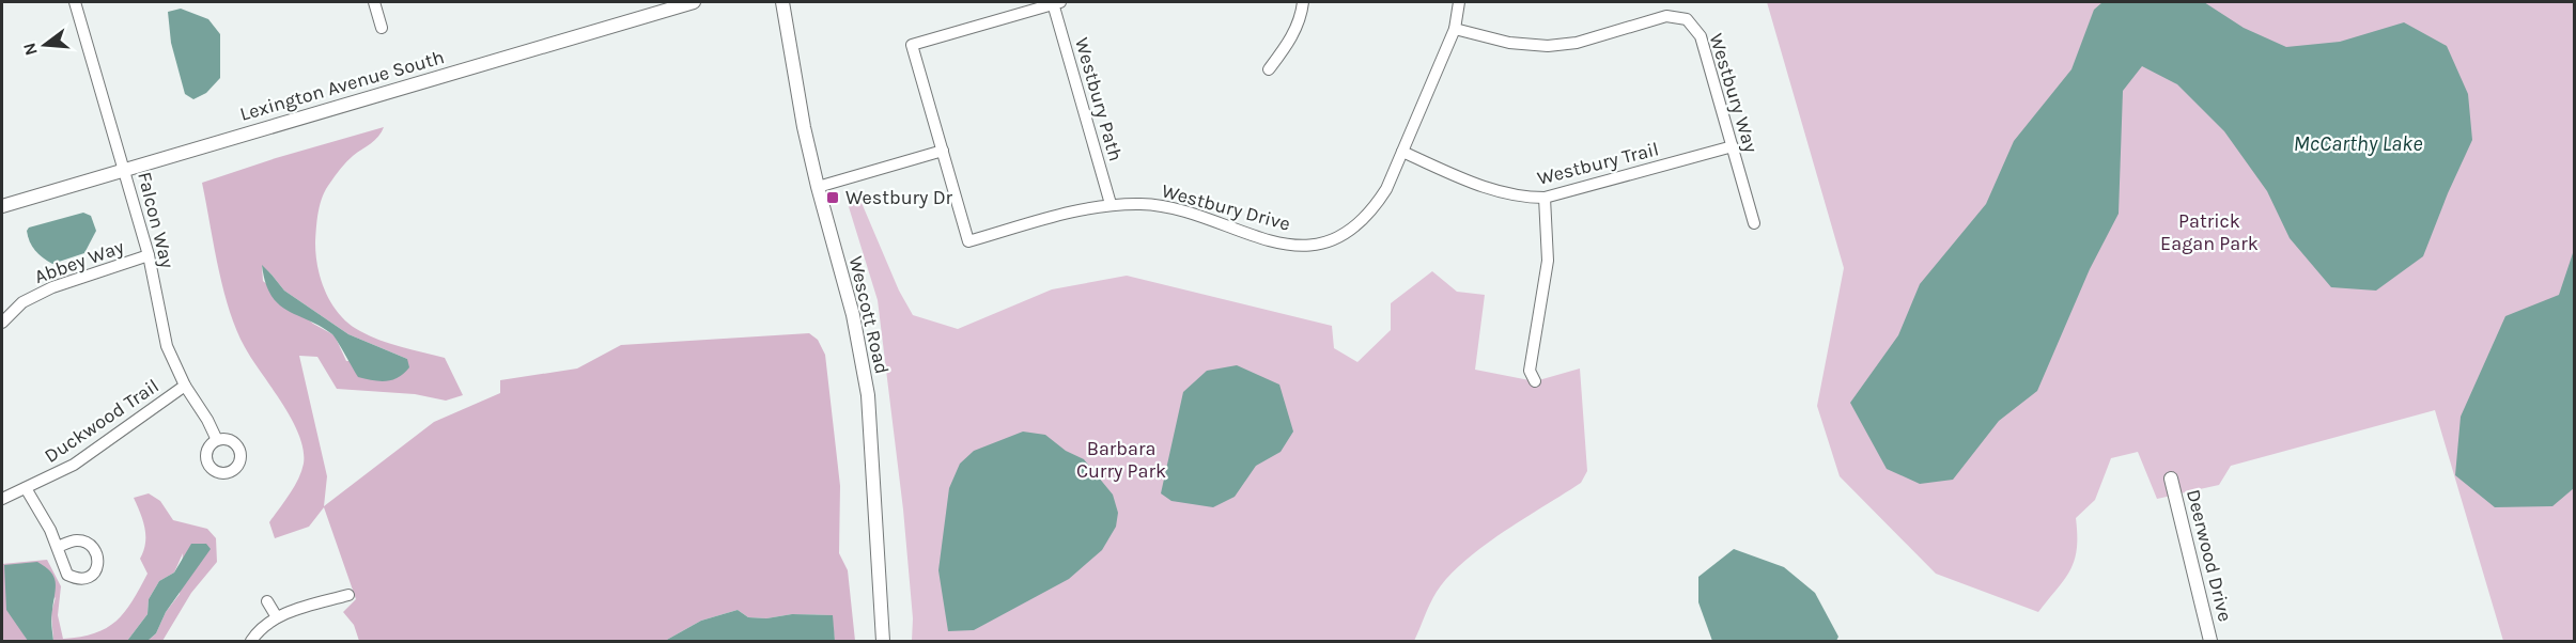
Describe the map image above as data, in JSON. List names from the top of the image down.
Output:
{
  "streets": {
    "street": [
      "Lexington Avenue South",
      "Westbury Way",
      "Westbury Path",
      "Westbury Trail",
      "Westbury Drive",
      "Falcon Way",
      "Abbey Way",
      "Wescott Road",
      "Duckwood Trail",
      "Deerwood Drive"
    ]
  },
  "crossings": [
    ["Lexington Avenue South", "Falcon Way"],
    ["Westbury Way", "Westbury Trail"],
    ["Westbury Way", "Westbury Drive"],
    ["Westbury Path", "Westbury Drive"],
    ["Westbury Trail", "Westbury Drive"],
    ["Falcon Way", "Abbey Way"],
    ["Falcon Way", "Duckwood Trail"]
  ],
  "water": ["McCarthy Lake"],
  "parks": ["Patrick Eagan Park", "Barbara Curry Park"],
  "places": {
    "transit": ["Westbury Dr"]
  },
  "north": "left"
}
